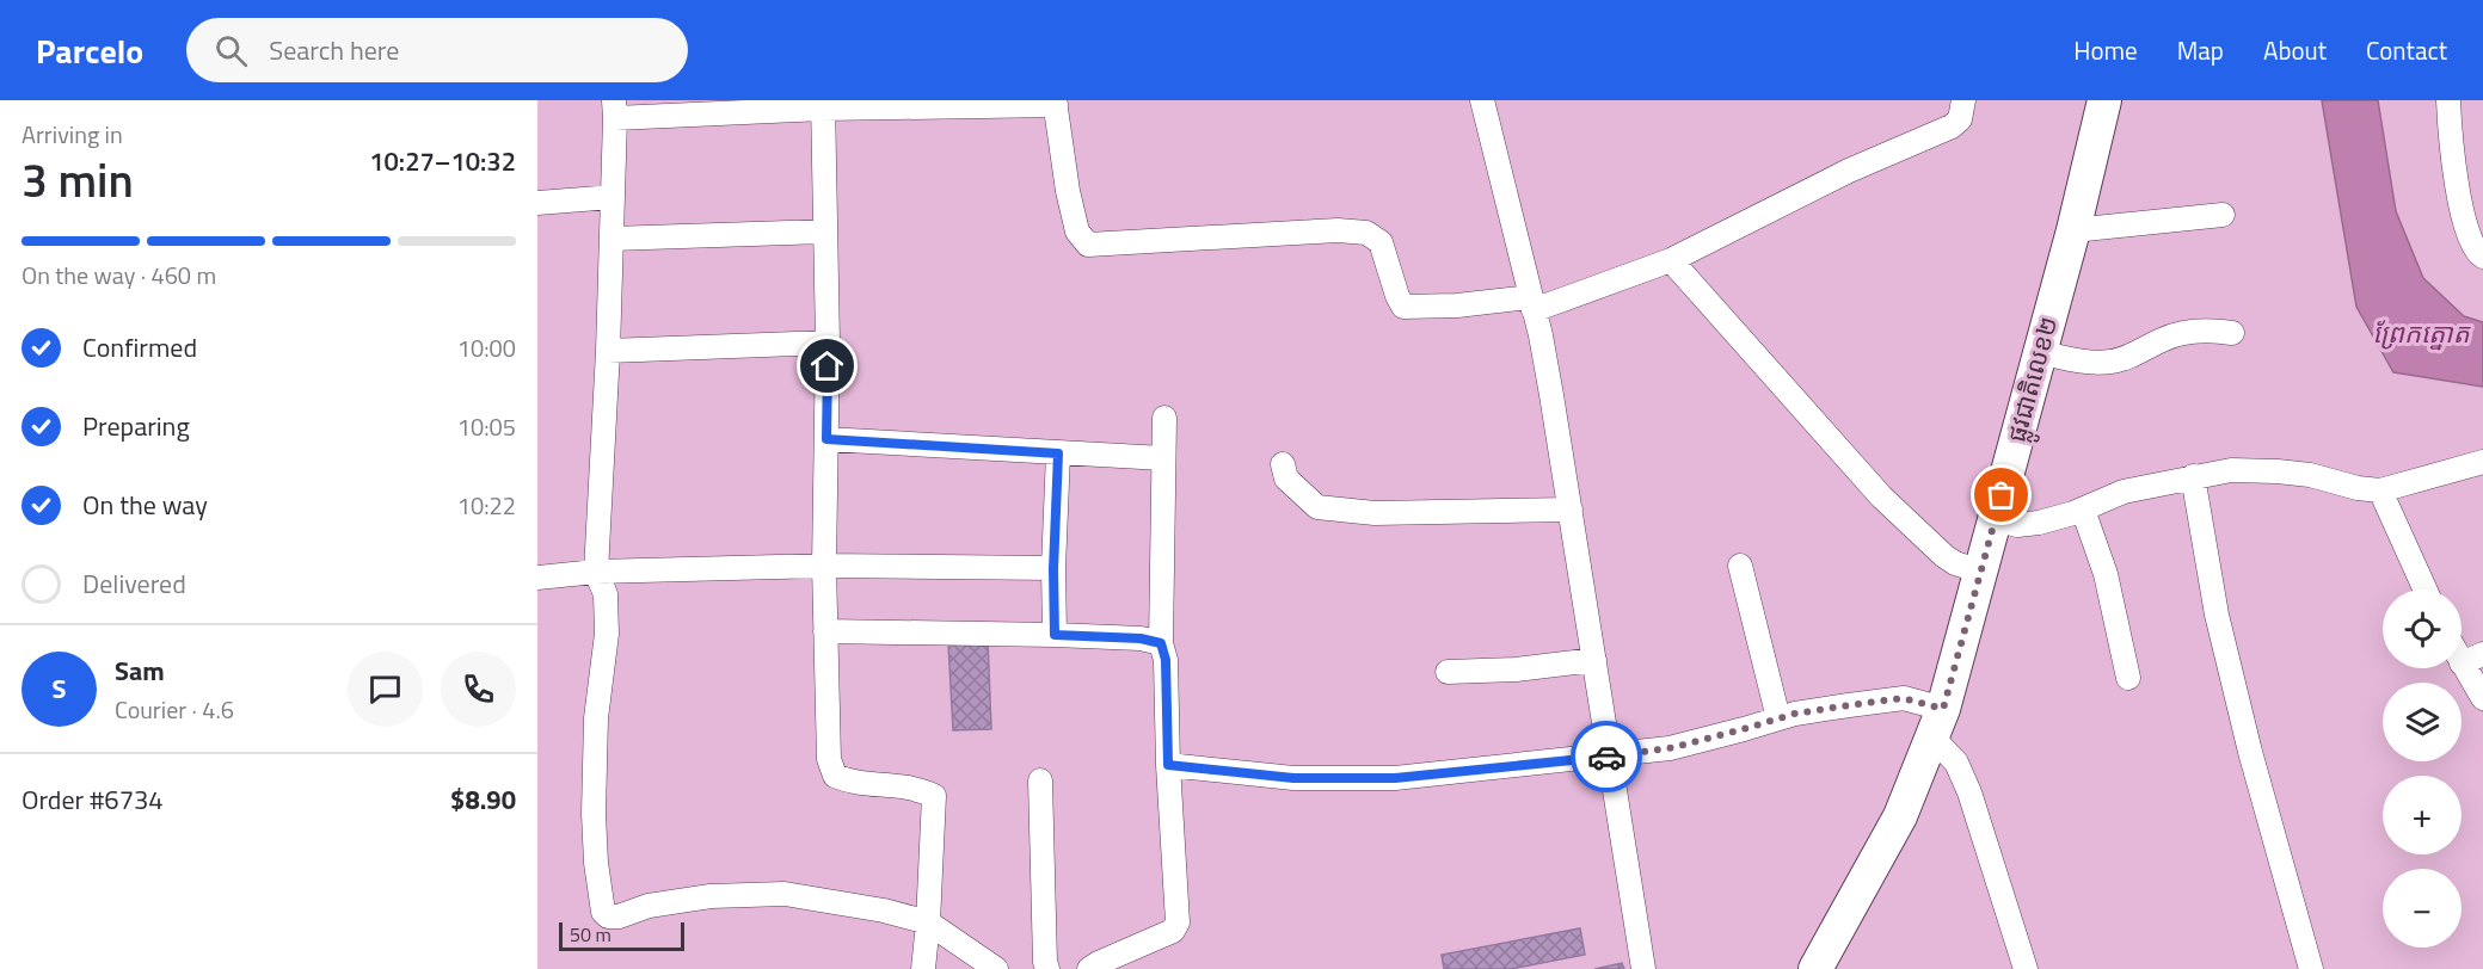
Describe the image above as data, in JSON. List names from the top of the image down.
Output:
{
  "streets": {
    "highway": ["ផ្លូវជាតិលេខ២"]
  },
  "water": ["ព្រែកត្នោត"],
  "scale_bar": "50 m",
  "page": {
    "header": "Parcelo",
    "search": "Search here",
    "nav": [
      "Home",
      "Map",
      "About",
      "Contact"
    ],
    "heading": ["3 min", "Arriving in", "10:27–10:32"],
    "panel": [
      "Sam",
      "Courier · 4.6",
      "Order #6734",
      "$8.90"
    ],
    "bar": "On the way · 460 m",
    "list": [
      ["Confirmed", "10:00"],
      ["Preparing", "10:05"],
      ["On the way", "10:22"],
      "Delivered"
    ],
    "map_buttons": ["+", "−"],
    "round": "S",
    "scale": "50 m"
  }
}
